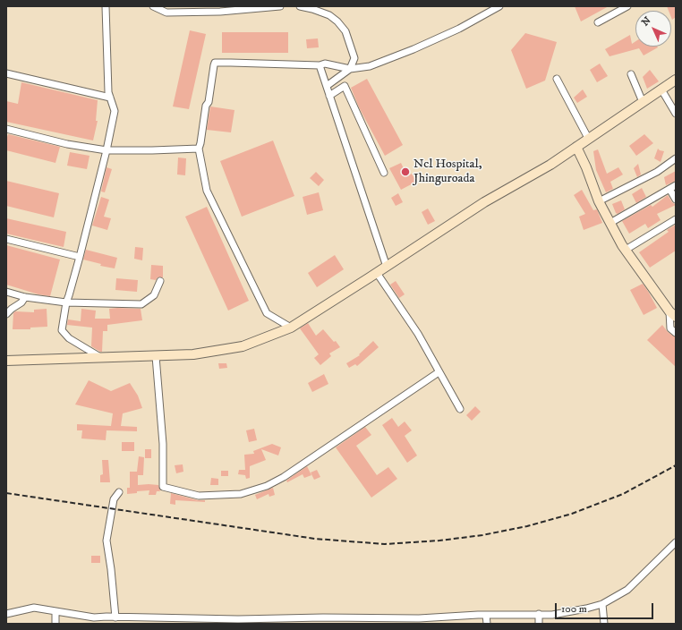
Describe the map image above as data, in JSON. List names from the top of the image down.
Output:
{
  "places": ["Ncl Hospital, Jhinguroada"],
  "scale_bar": "100 m",
  "north": "top left"
}
